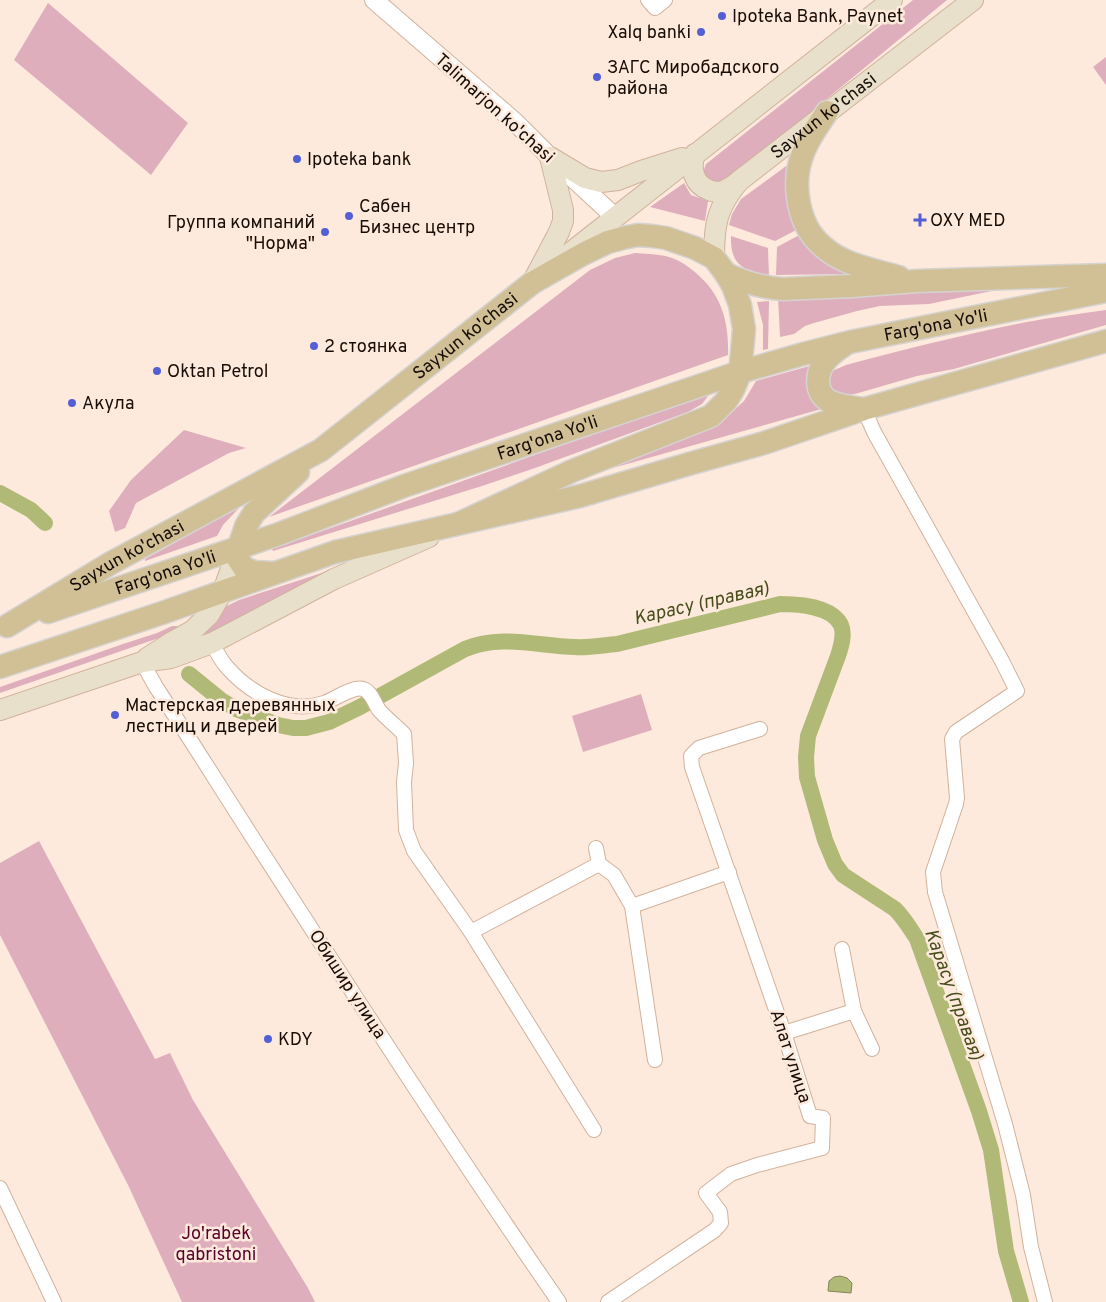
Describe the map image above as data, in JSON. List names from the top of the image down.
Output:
{
  "streets": {
    "main road": ["Sayxun ko'chasi", "Farg'ona Yo'li"],
    "street": ["Talimarjon ko'chasi", "Обишир улица", "Алат улица"]
  },
  "crossings": [
    ["Talimarjon ko'chasi", "Sayxun ko'chasi"],
    ["Sayxun ko'chasi", "Farg'ona Yo'li"]
  ],
  "water": ["Карасу (правая)"],
  "parks": ["Jo'rabek qabristoni"],
  "places": {
    "other": [
      "Ipoteka Bank, Paynet",
      "Xalq banki",
      "ЗАГС Миробадского района",
      "Ipoteka bank",
      "Сабен Бизнес центр",
      "Группа компаний \"Норма\"",
      "2 стоянка",
      "Oktan Petrol",
      "Акула",
      "Мастерская деревянных лестниц и дверей",
      "KDY"
    ],
    "health": ["OXY MED"]
  }
}
